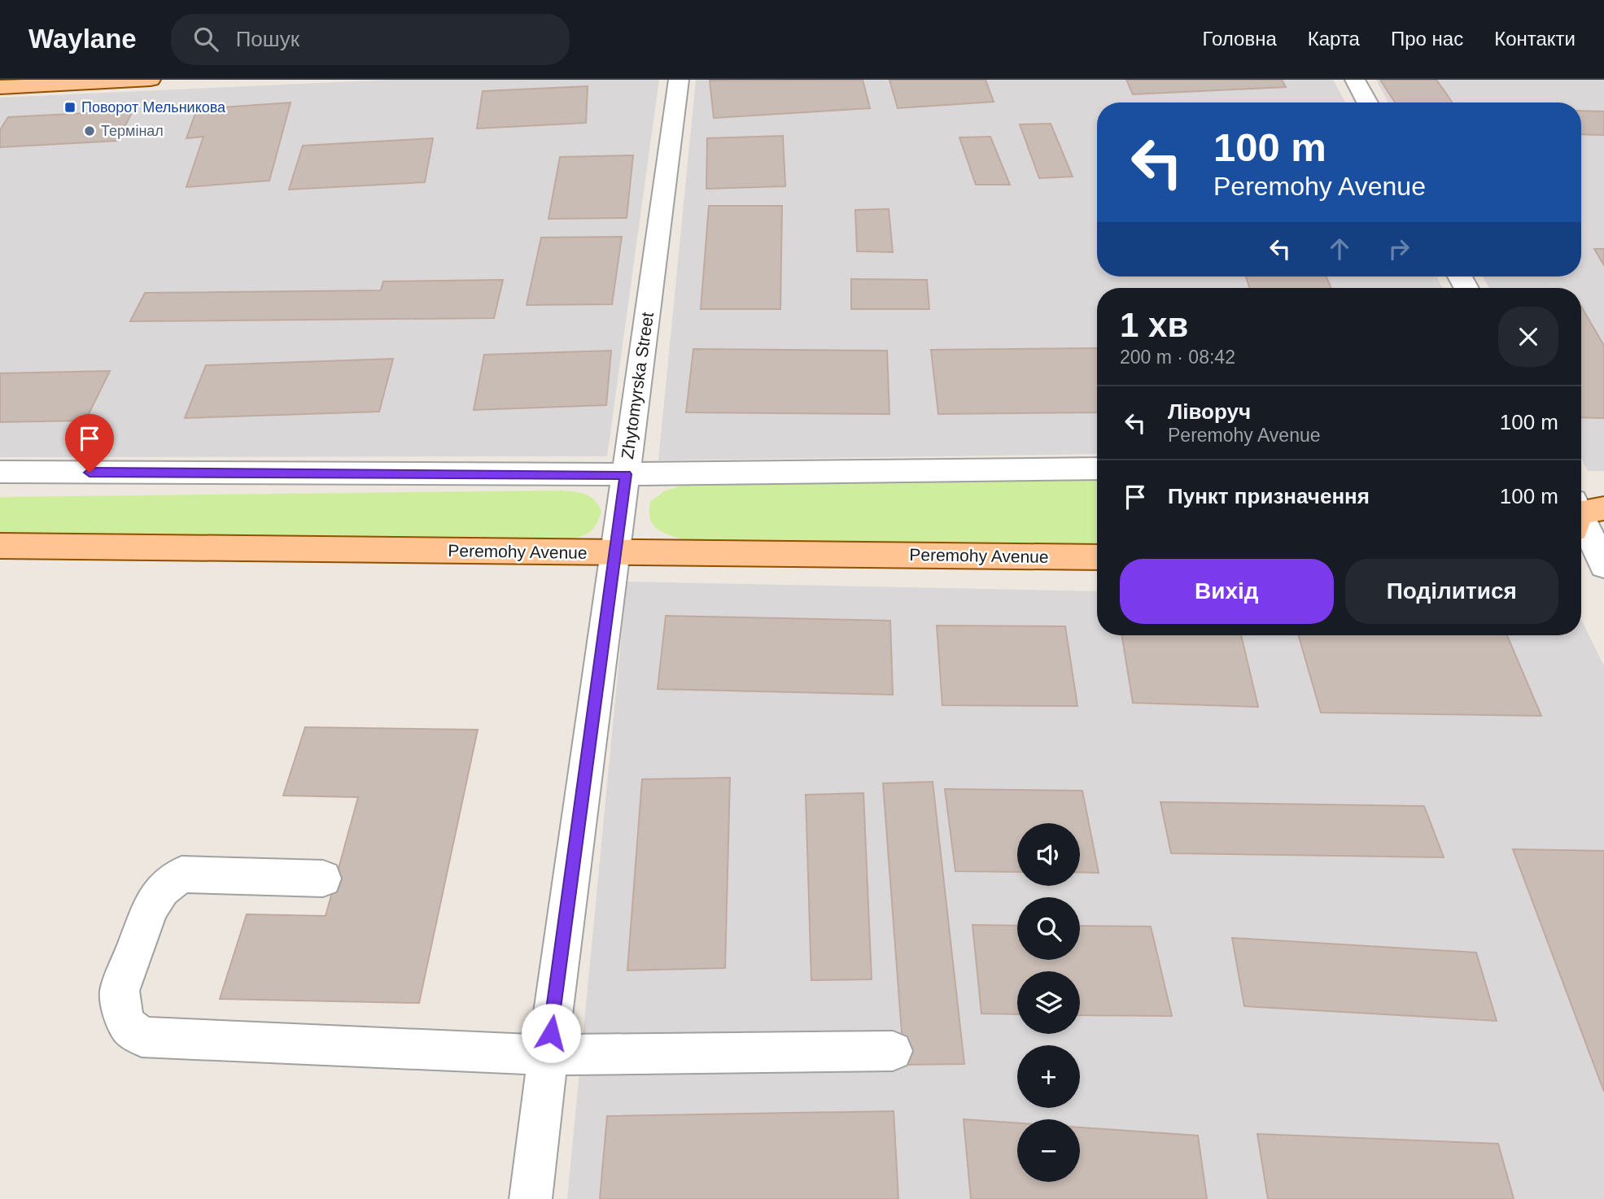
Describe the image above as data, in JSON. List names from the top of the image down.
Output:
{
  "streets": {
    "main road": ["Peremohy Avenue"],
    "street": ["Zhytomyrska Street"]
  },
  "crossings": [
    ["Zhytomyrska Street", "Peremohy Avenue"]
  ],
  "places": {
    "transit": ["Поворот Мельникова"],
    "other": ["Термінал"]
  },
  "page": {
    "header": "Waylane",
    "search": "Пошук",
    "nav": [
      "Головна",
      "Карта",
      "Про нас",
      "Контакти"
    ],
    "turn": ["100 m", "Peremohy Avenue"],
    "heading": ["1 хв", "200 m · 08:42"],
    "list": [
      {
        "name": "Ліворуч",
        "note": "Peremohy Avenue",
        "value": "100 m"
      },
      {
        "name": "Пункт призначення",
        "value": "100 m"
      }
    ],
    "buttons": ["Вихід", "Поділитися"],
    "map_buttons": ["+", "−"]
  }
}
